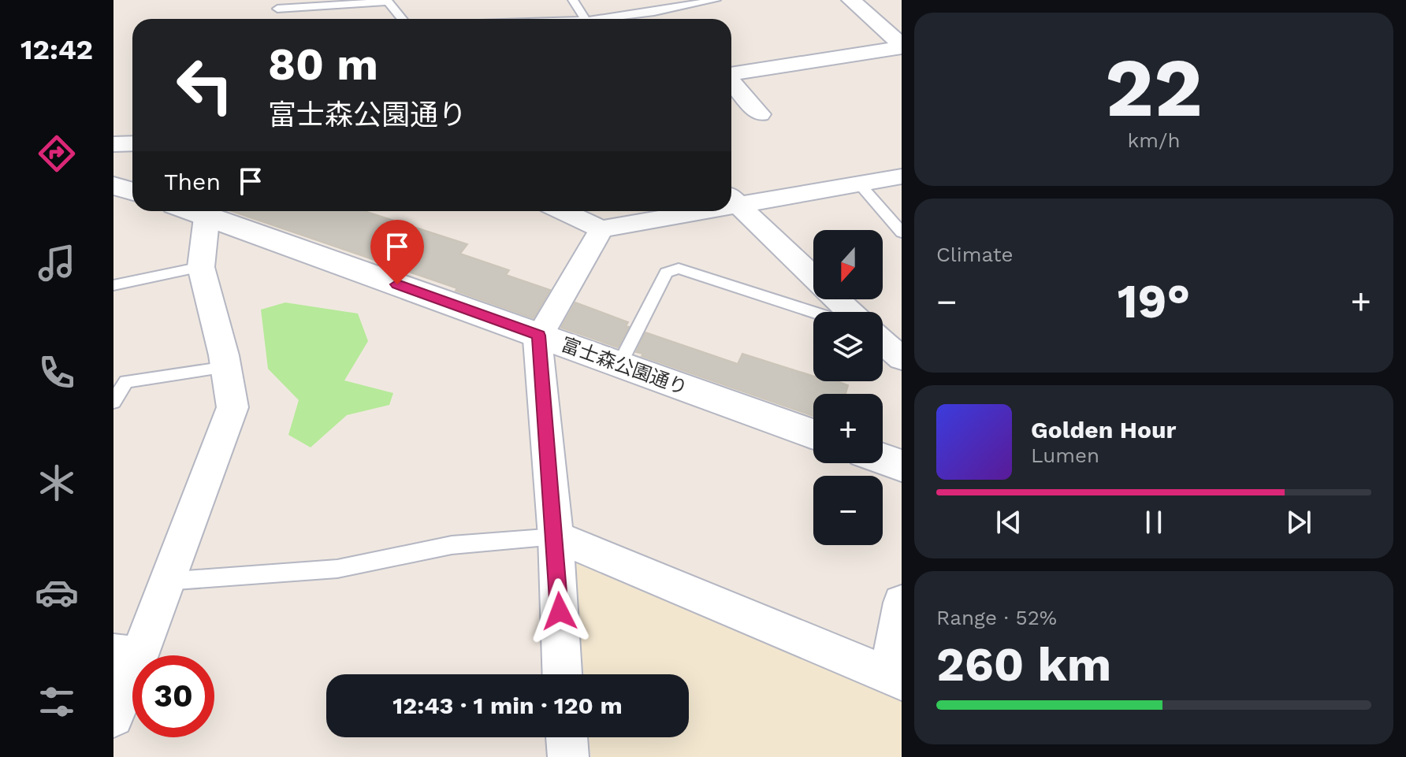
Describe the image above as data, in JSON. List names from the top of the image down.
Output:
{
  "streets": {
    "street": ["富士森公園通り"]
  },
  "north": "bottom",
  "page": {
    "tabs": "12:42",
    "tile": [
      ["22", "km/h"],
      "Climate",
      ["Range · 52%", "260 km"]
    ],
    "turn": ["80 m", "富士森公園通り"],
    "then": "Then",
    "map_buttons": ["+", "−"],
    "heat": ["−", "19°", "+"],
    "song": ["Golden Hour", "Lumen"],
    "limit": "30",
    "trip": "12:43 · 1 min · 120 m"
  }
}
